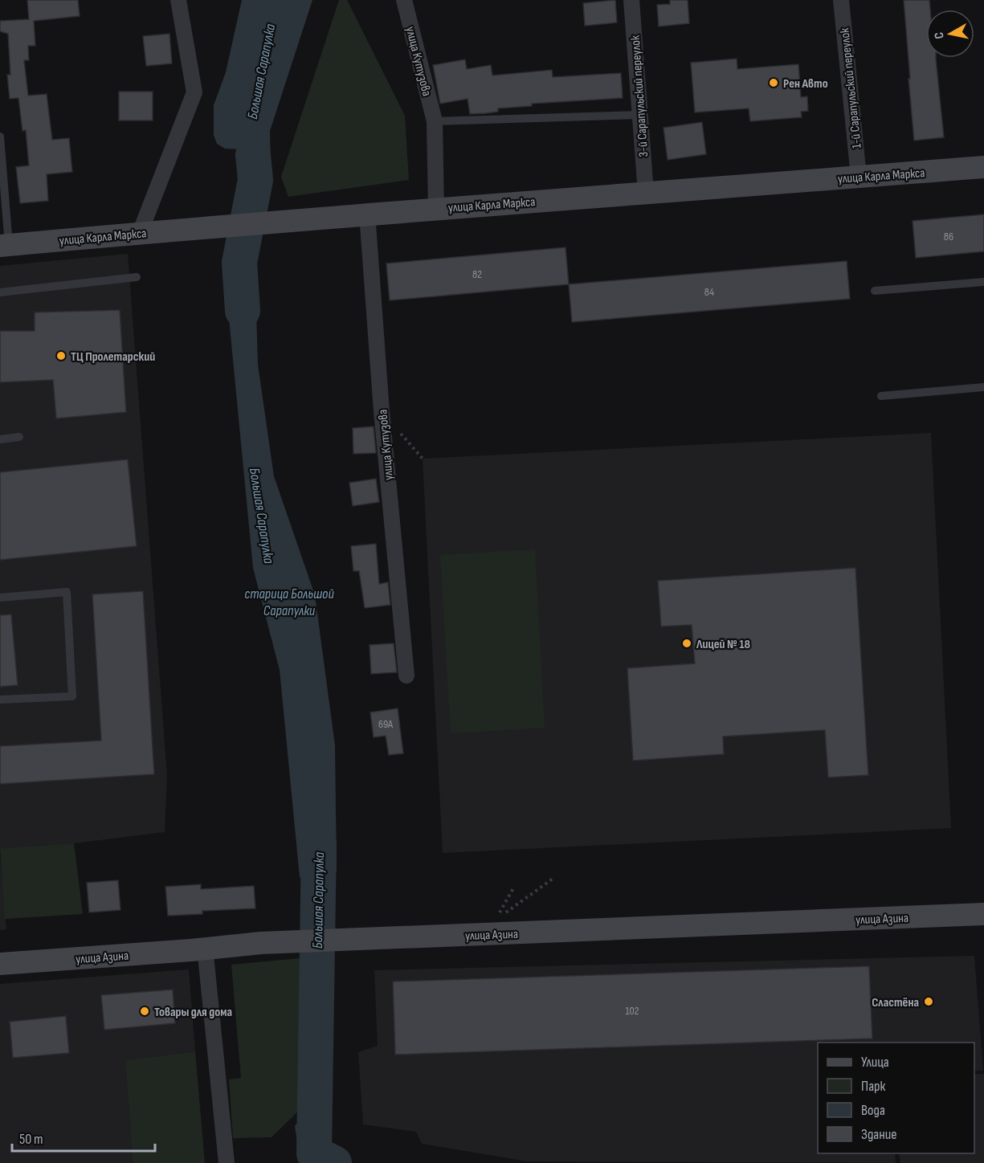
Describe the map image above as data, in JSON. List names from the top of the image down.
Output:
{
  "streets": {
    "main road": ["улица Карла Маркса", "улица Азина"],
    "street": ["улица Кутузова", "1-й Сарапульский переулок", "3-й Сарапульский переулок"]
  },
  "crossings": [
    ["улица Кутузова", "улица Карла Маркса"],
    ["1-й Сарапульский переулок", "улица Карла Маркса"],
    ["3-й Сарапульский переулок", "улица Карла Маркса"]
  ],
  "water": ["Большая Сарапулка", "старица Большой Сарапулки"],
  "places": [
    "Рен Авто",
    "ТЦ Пролетарский",
    "Лицей № 18",
    "Сластёна",
    "Товары для дома"
  ],
  "house_numbers": [
    "86",
    "82",
    "84",
    "69А",
    "102"
  ],
  "legend": [
    "Улица",
    "Парк",
    "Вода",
    "Здание"
  ],
  "scale_bar": "50 m",
  "north": "left"
}
